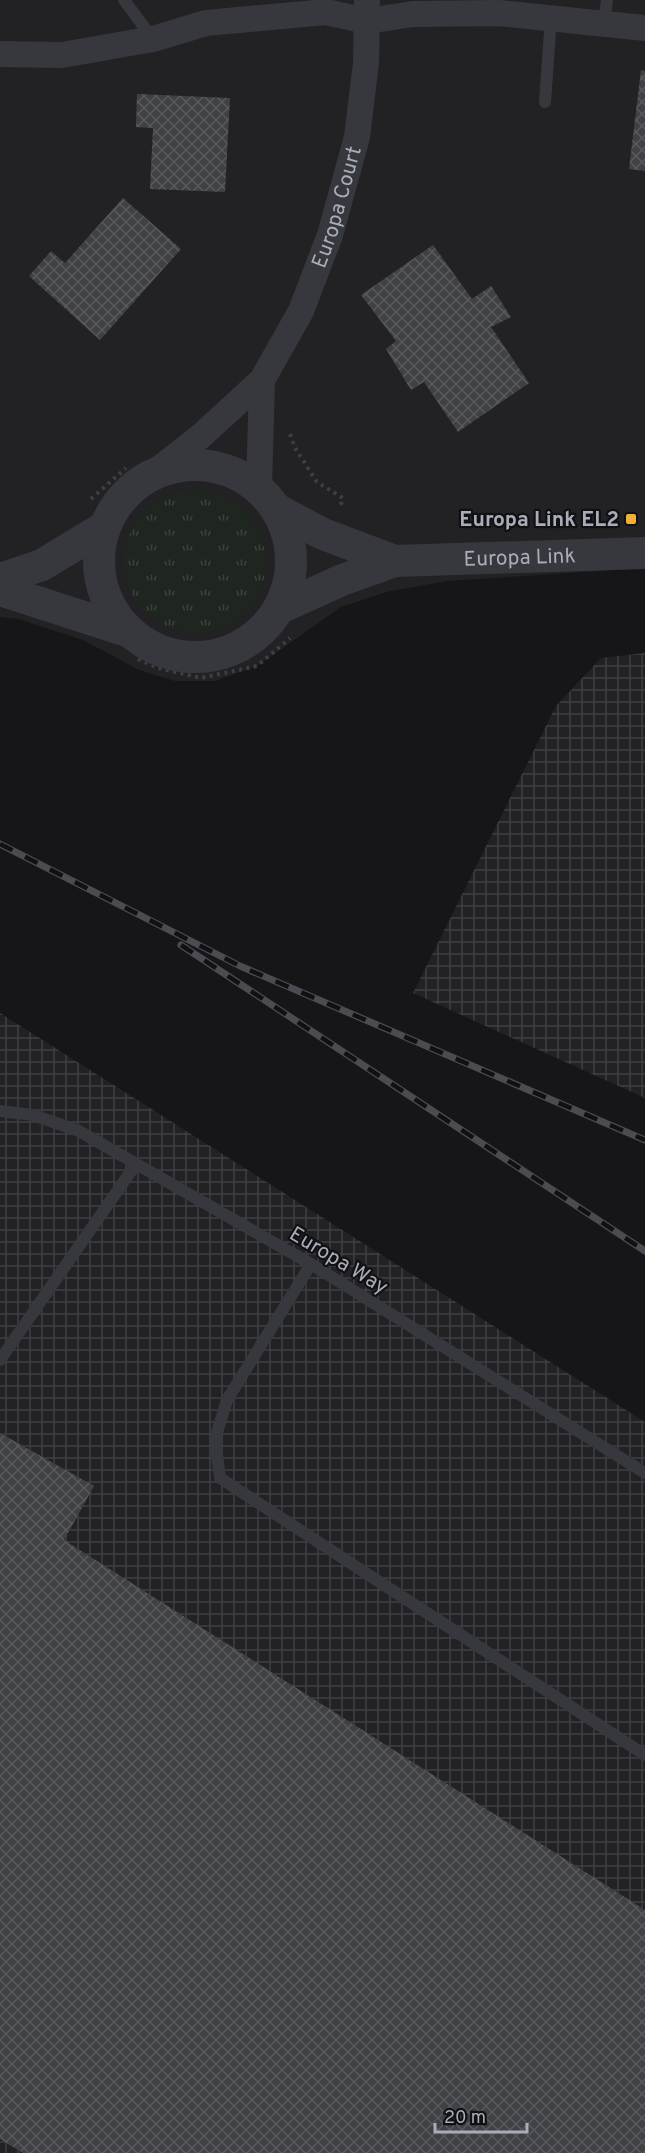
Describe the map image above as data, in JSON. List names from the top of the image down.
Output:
{
  "streets": {
    "street": ["Europa Court", "Europa Link"],
    "lane": ["Europa Way"]
  },
  "crossings": [
    ["Europa Court", "Europa Link"]
  ],
  "places": {
    "transit": ["Europa Link EL2"]
  },
  "scale_bar": "20 m"
}
